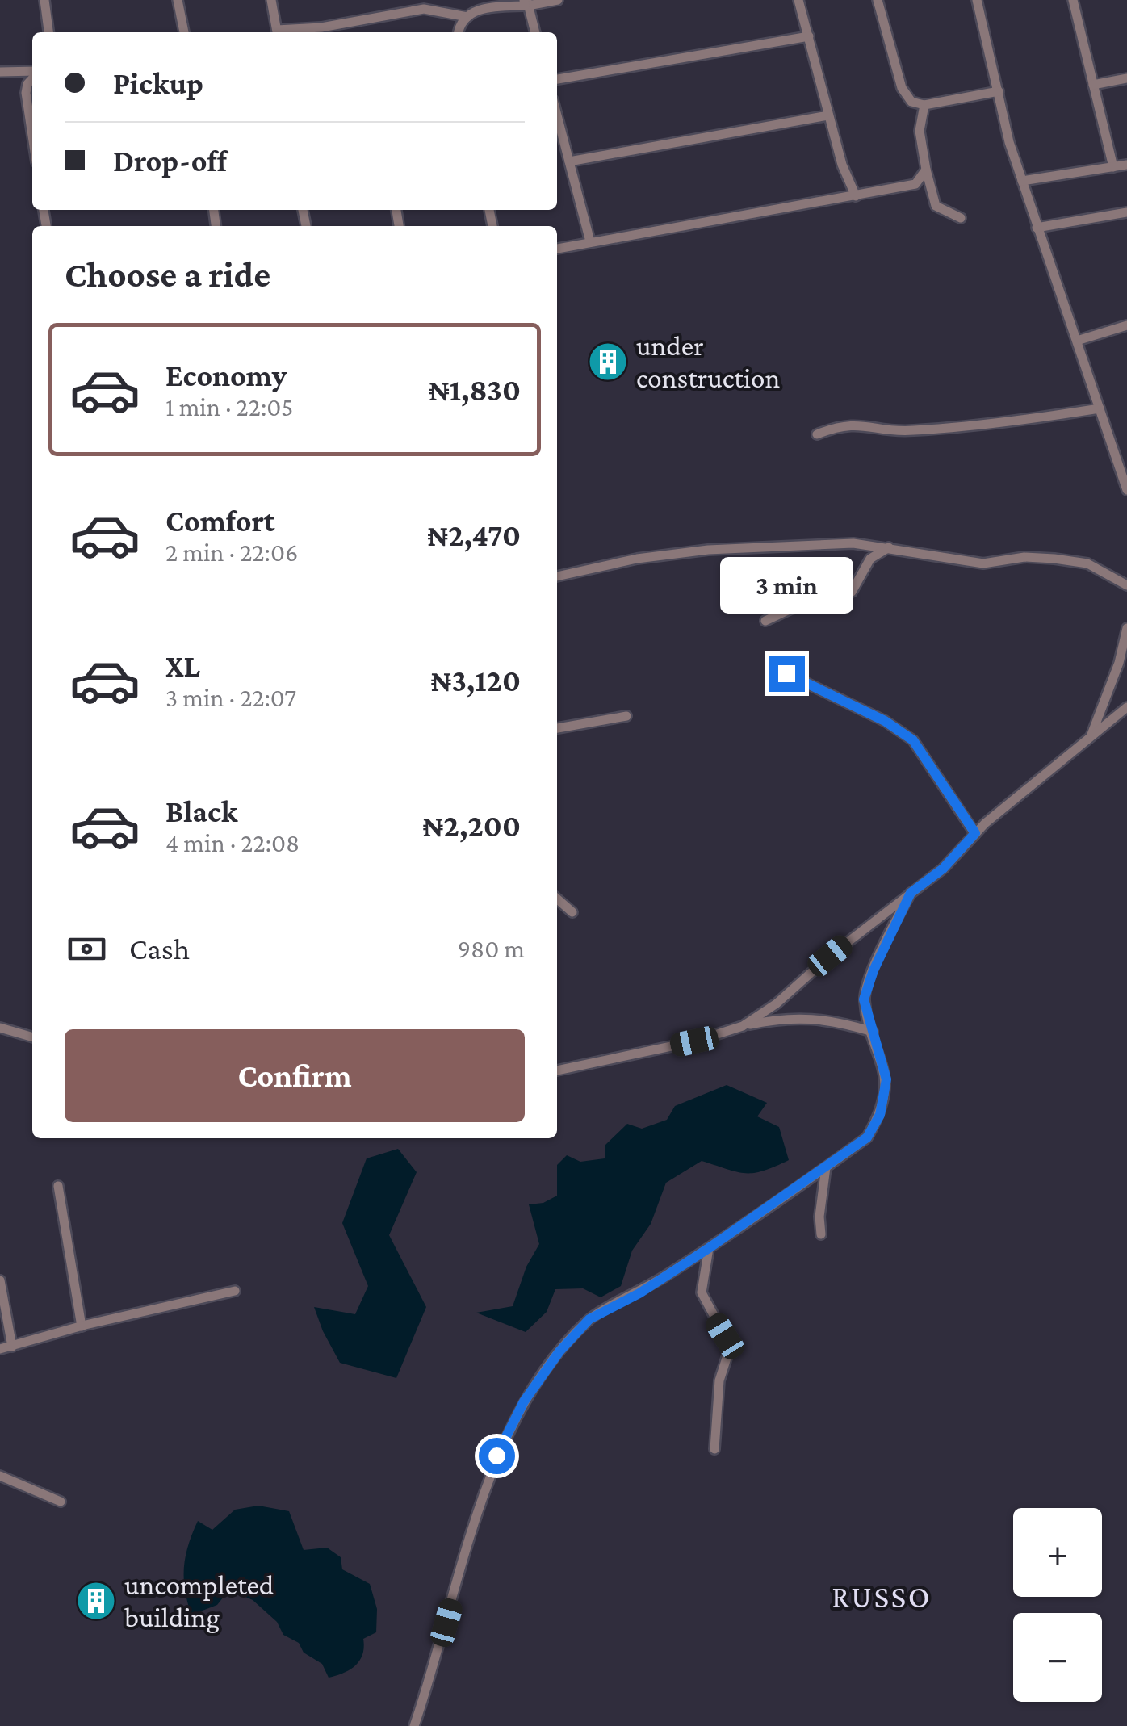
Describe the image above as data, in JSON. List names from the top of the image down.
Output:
{
  "districts": ["RUSSO"],
  "places": {
    "building": ["under construction", "uncompleted building"]
  },
  "page": {
    "banner": ["Pickup", "Drop-off"],
    "heading": "Choose a ride",
    "list": [
      {
        "name": "Economy",
        "note": "1 min · 22:05",
        "value": "₦1,830"
      },
      {
        "name": "Comfort",
        "note": "2 min · 22:06",
        "value": "₦2,470"
      },
      {
        "name": "XL",
        "note": "3 min · 22:07",
        "value": "₦3,120"
      },
      {
        "name": "Black",
        "note": "4 min · 22:08",
        "value": "₦2,200"
      }
    ],
    "bubble": "3 min",
    "pay": ["Cash", "980 m"],
    "buttons": "Confirm",
    "map_buttons": ["+", "−"]
  }
}
